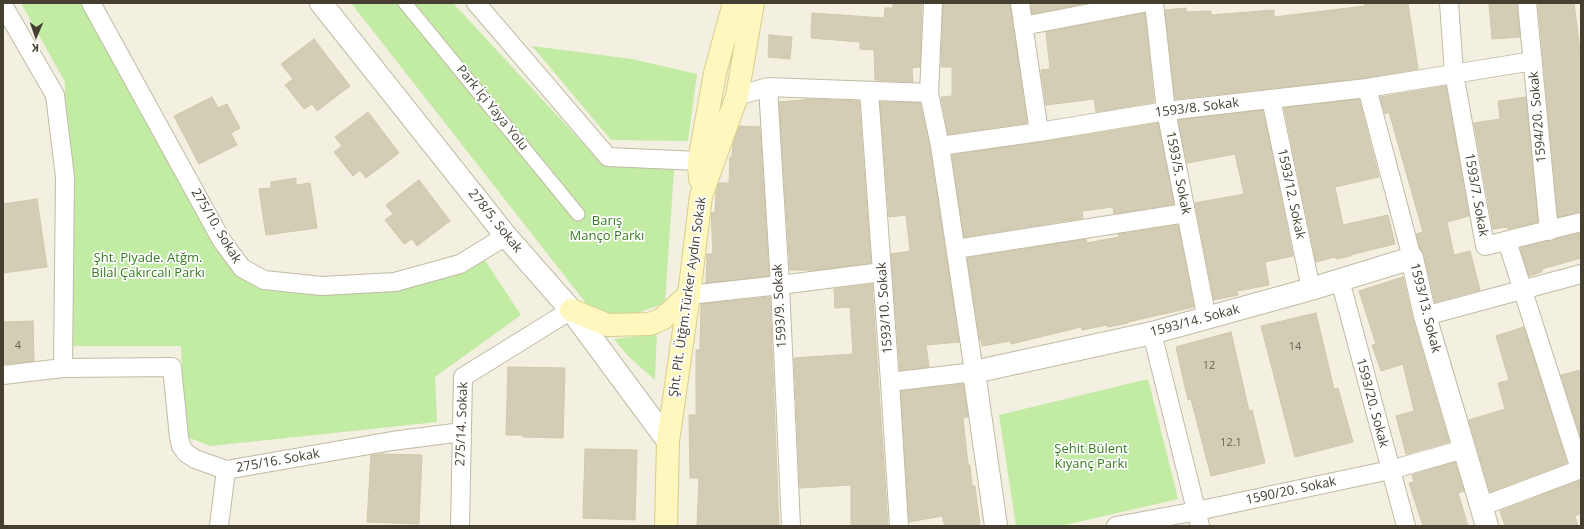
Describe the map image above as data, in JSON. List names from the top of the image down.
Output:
{
  "streets": {
    "main road": ["Şht. Plt. Ütğm.Türker Aydın Sokak"],
    "street": [
      "Park İçi Yaya Yolu",
      "1593/8. Sokak",
      "1594/20. Sokak",
      "1593/5. Sokak",
      "1593/12. Sokak",
      "1593/7. Sokak",
      "278/5. Sokak",
      "275/10. Sokak",
      "1593/9. Sokak",
      "1593/10. Sokak",
      "1593/13. Sokak",
      "1593/14. Sokak",
      "1593/20. Sokak",
      "275/14. Sokak",
      "275/16. Sokak",
      "1590/20. Sokak"
    ]
  },
  "crossings": [
    ["1593/8. Sokak", "1594/20. Sokak"],
    ["1593/8. Sokak", "1593/5. Sokak"],
    ["1593/8. Sokak", "1593/12. Sokak"],
    ["1593/8. Sokak", "1593/7. Sokak"],
    ["1593/8. Sokak", "1593/13. Sokak"],
    ["1593/5. Sokak", "1593/14. Sokak"],
    ["1593/12. Sokak", "1593/14. Sokak"],
    ["278/5. Sokak", "275/10. Sokak"],
    ["278/5. Sokak", "Şht. Plt. Ütğm.Türker Aydın Sokak"],
    ["278/5. Sokak", "275/14. Sokak"],
    ["1593/13. Sokak", "1593/14. Sokak"],
    ["1593/13. Sokak", "1590/20. Sokak"],
    ["1593/14. Sokak", "1593/20. Sokak"],
    ["1593/20. Sokak", "1590/20. Sokak"],
    ["275/14. Sokak", "275/16. Sokak"]
  ],
  "parks": ["Barış Manço Parkı", "Şht. Piyade. Atğm. Bilal Çakırcalı Parkı", "Şehit Bülent Kıyanç Parkı"],
  "house_numbers": [
    "4",
    "14",
    "12",
    "12.1"
  ],
  "north": "bottom"
}
